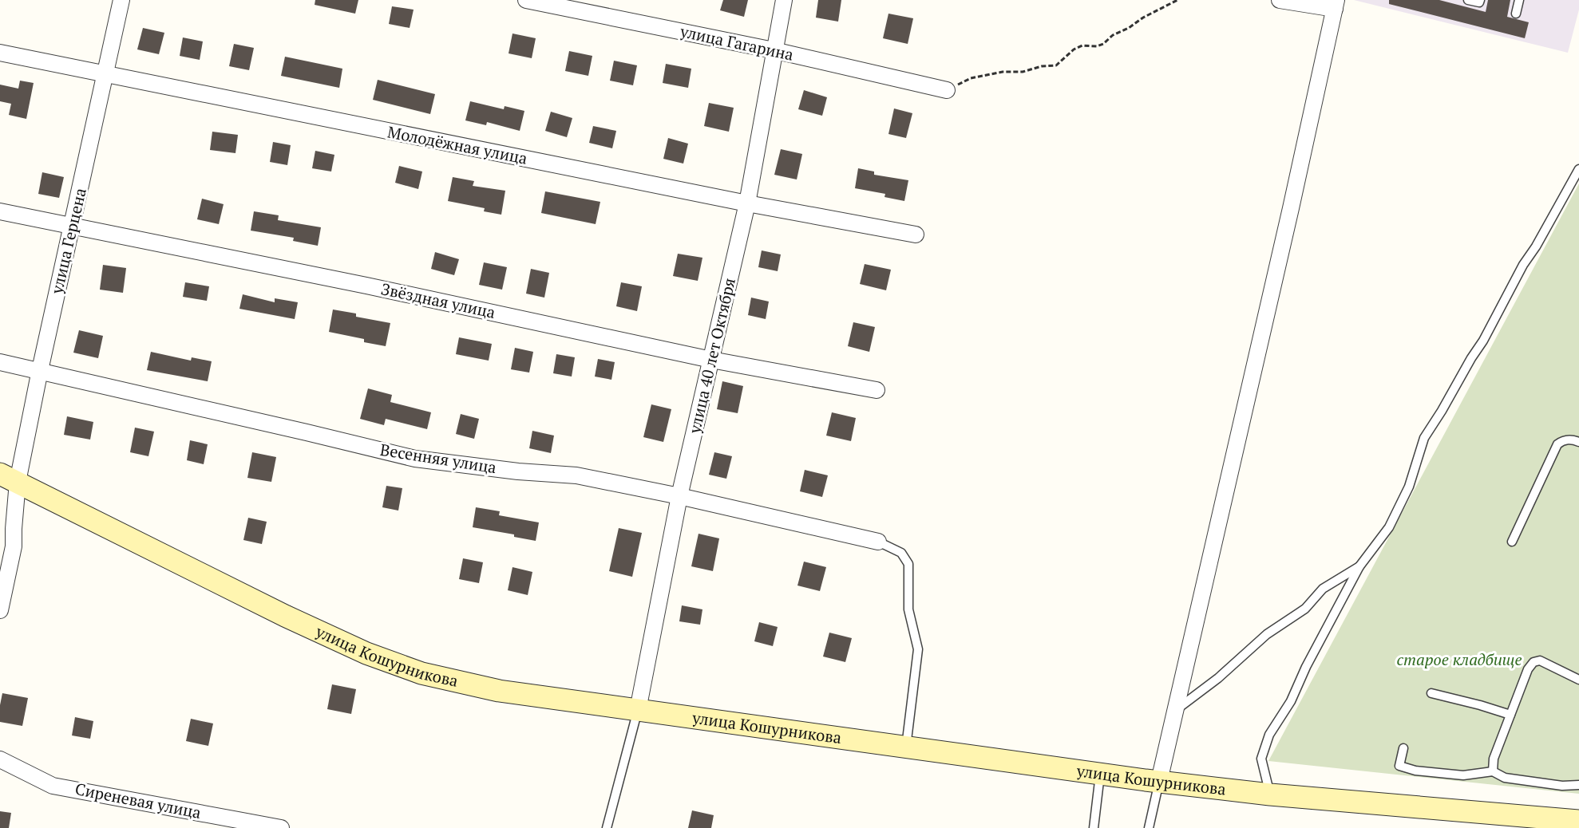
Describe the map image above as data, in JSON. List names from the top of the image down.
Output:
{
  "streets": {
    "main road": ["улица Кошурникова"],
    "street": [
      "улица Гагарина",
      "Молодёжная улица",
      "улица Герцена",
      "Звёздная улица",
      "улица 40 лет Октября",
      "Весенняя улица",
      "Сиреневая улица"
    ]
  },
  "crossings": [
    ["улица Гагарина", "улица 40 лет Октября"],
    ["Молодёжная улица", "улица Герцена"],
    ["Молодёжная улица", "улица 40 лет Октября"],
    ["улица Герцена", "Звёздная улица"],
    ["улица Герцена", "Весенняя улица"],
    ["улица Герцена", "улица Кошурникова"],
    ["Звёздная улица", "улица 40 лет Октября"],
    ["улица 40 лет Октября", "Весенняя улица"],
    ["улица 40 лет Октября", "улица Кошурникова"]
  ],
  "parks": ["старое кладбище"]
}
